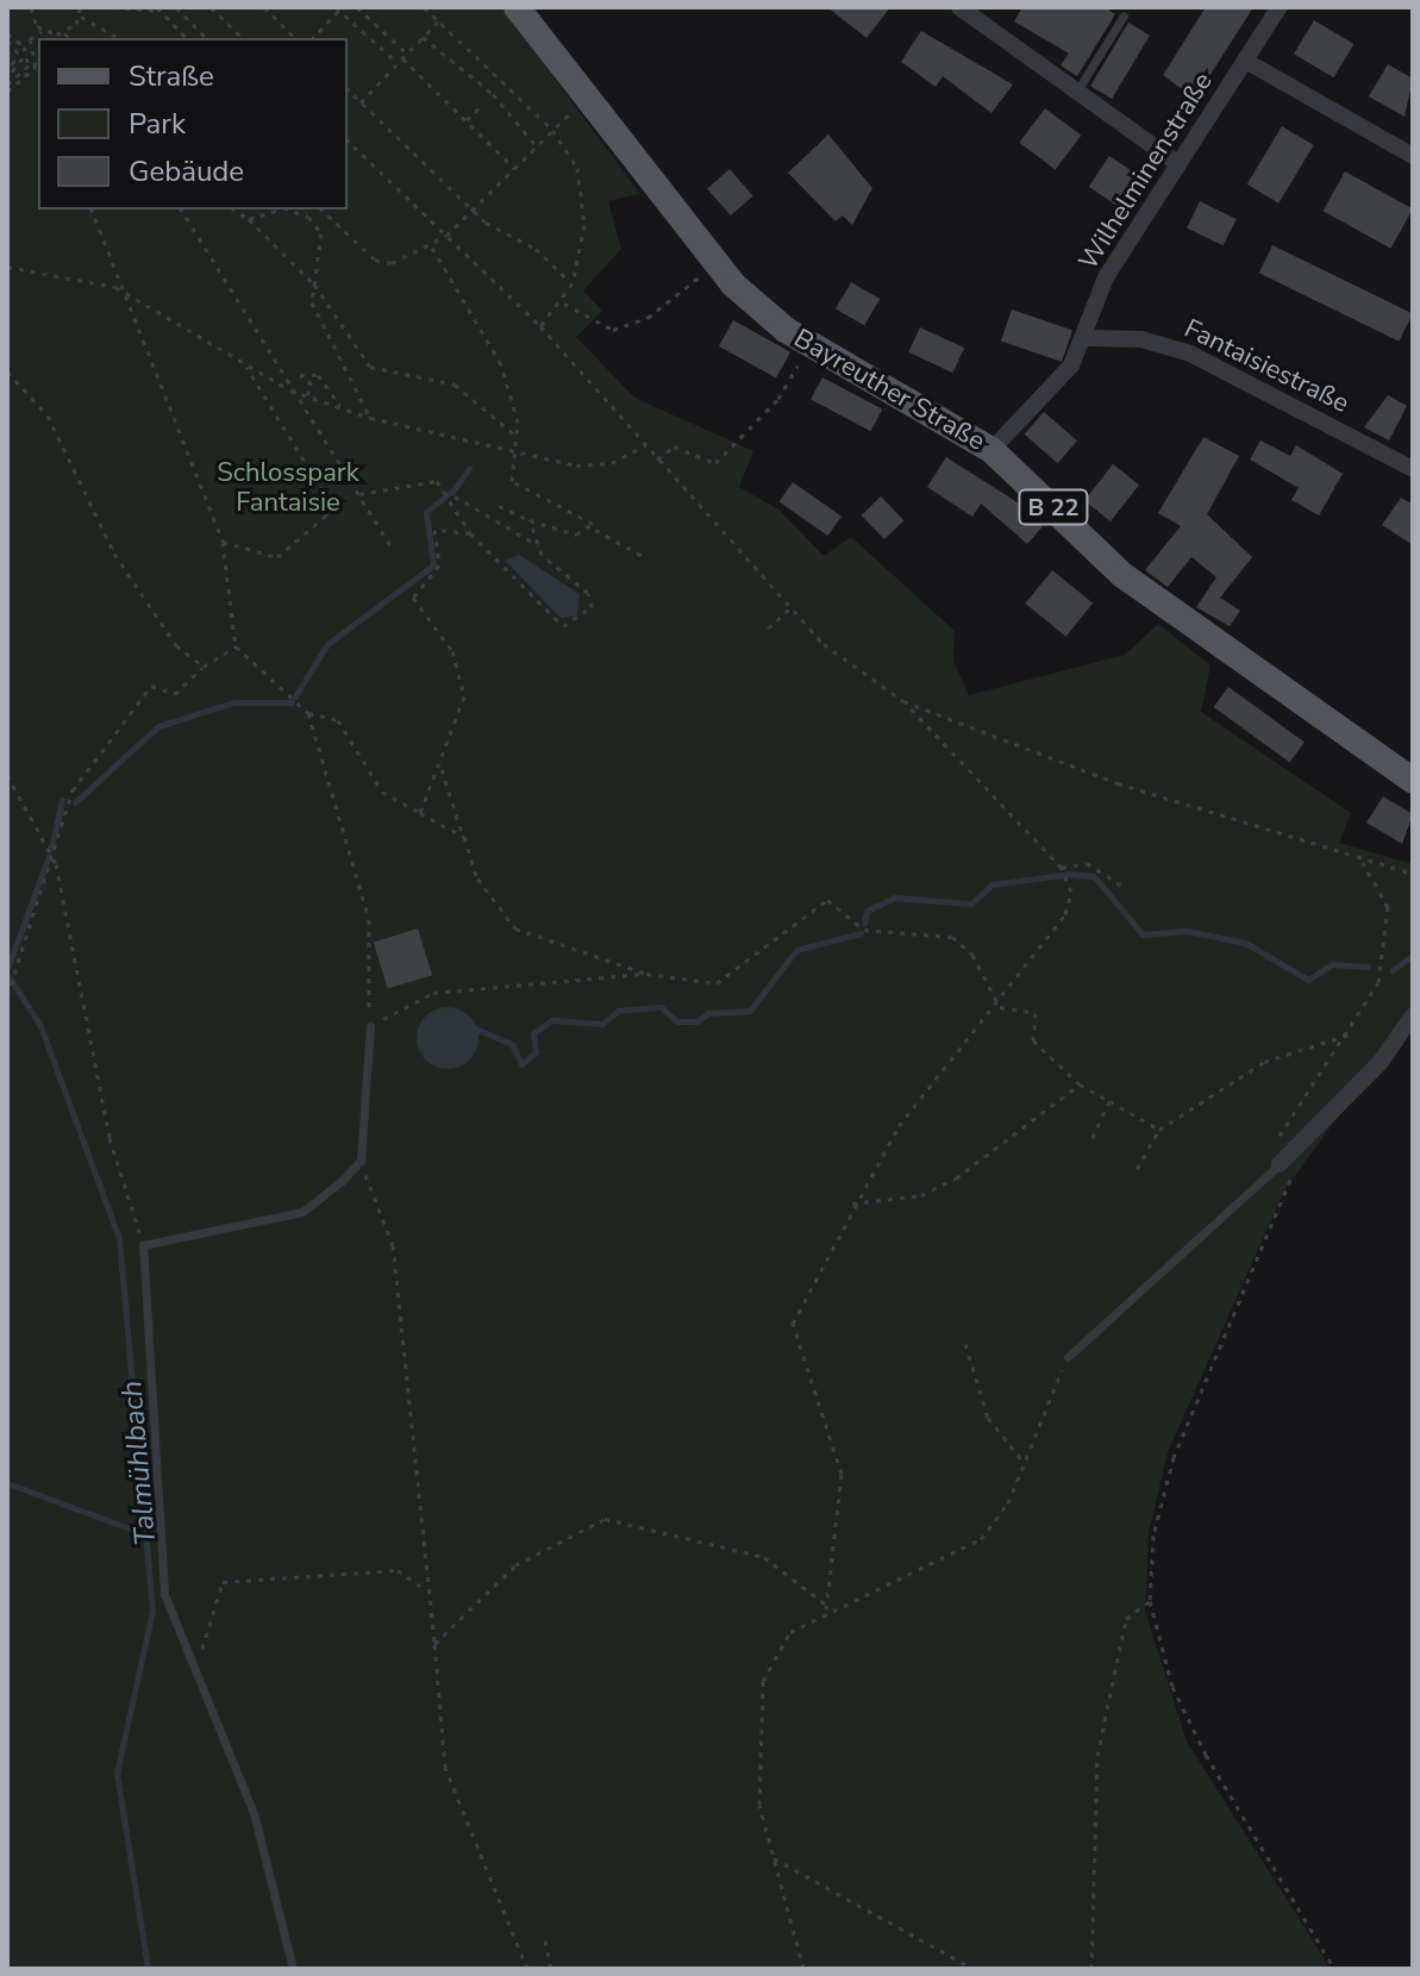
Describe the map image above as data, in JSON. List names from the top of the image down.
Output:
{
  "streets": {
    "main road": ["Bayreuther Straße", "B 22"],
    "street": ["Wilhelminenstraße", "Fantaisiestraße"]
  },
  "crossings": [
    ["Wilhelminenstraße", "Fantaisiestraße"],
    ["Wilhelminenstraße", "Bayreuther Straße"]
  ],
  "water": ["Talmühlbach"],
  "parks": ["Schlosspark Fantaisie"],
  "legend": ["Straße", "Park", "Gebäude"]
}
